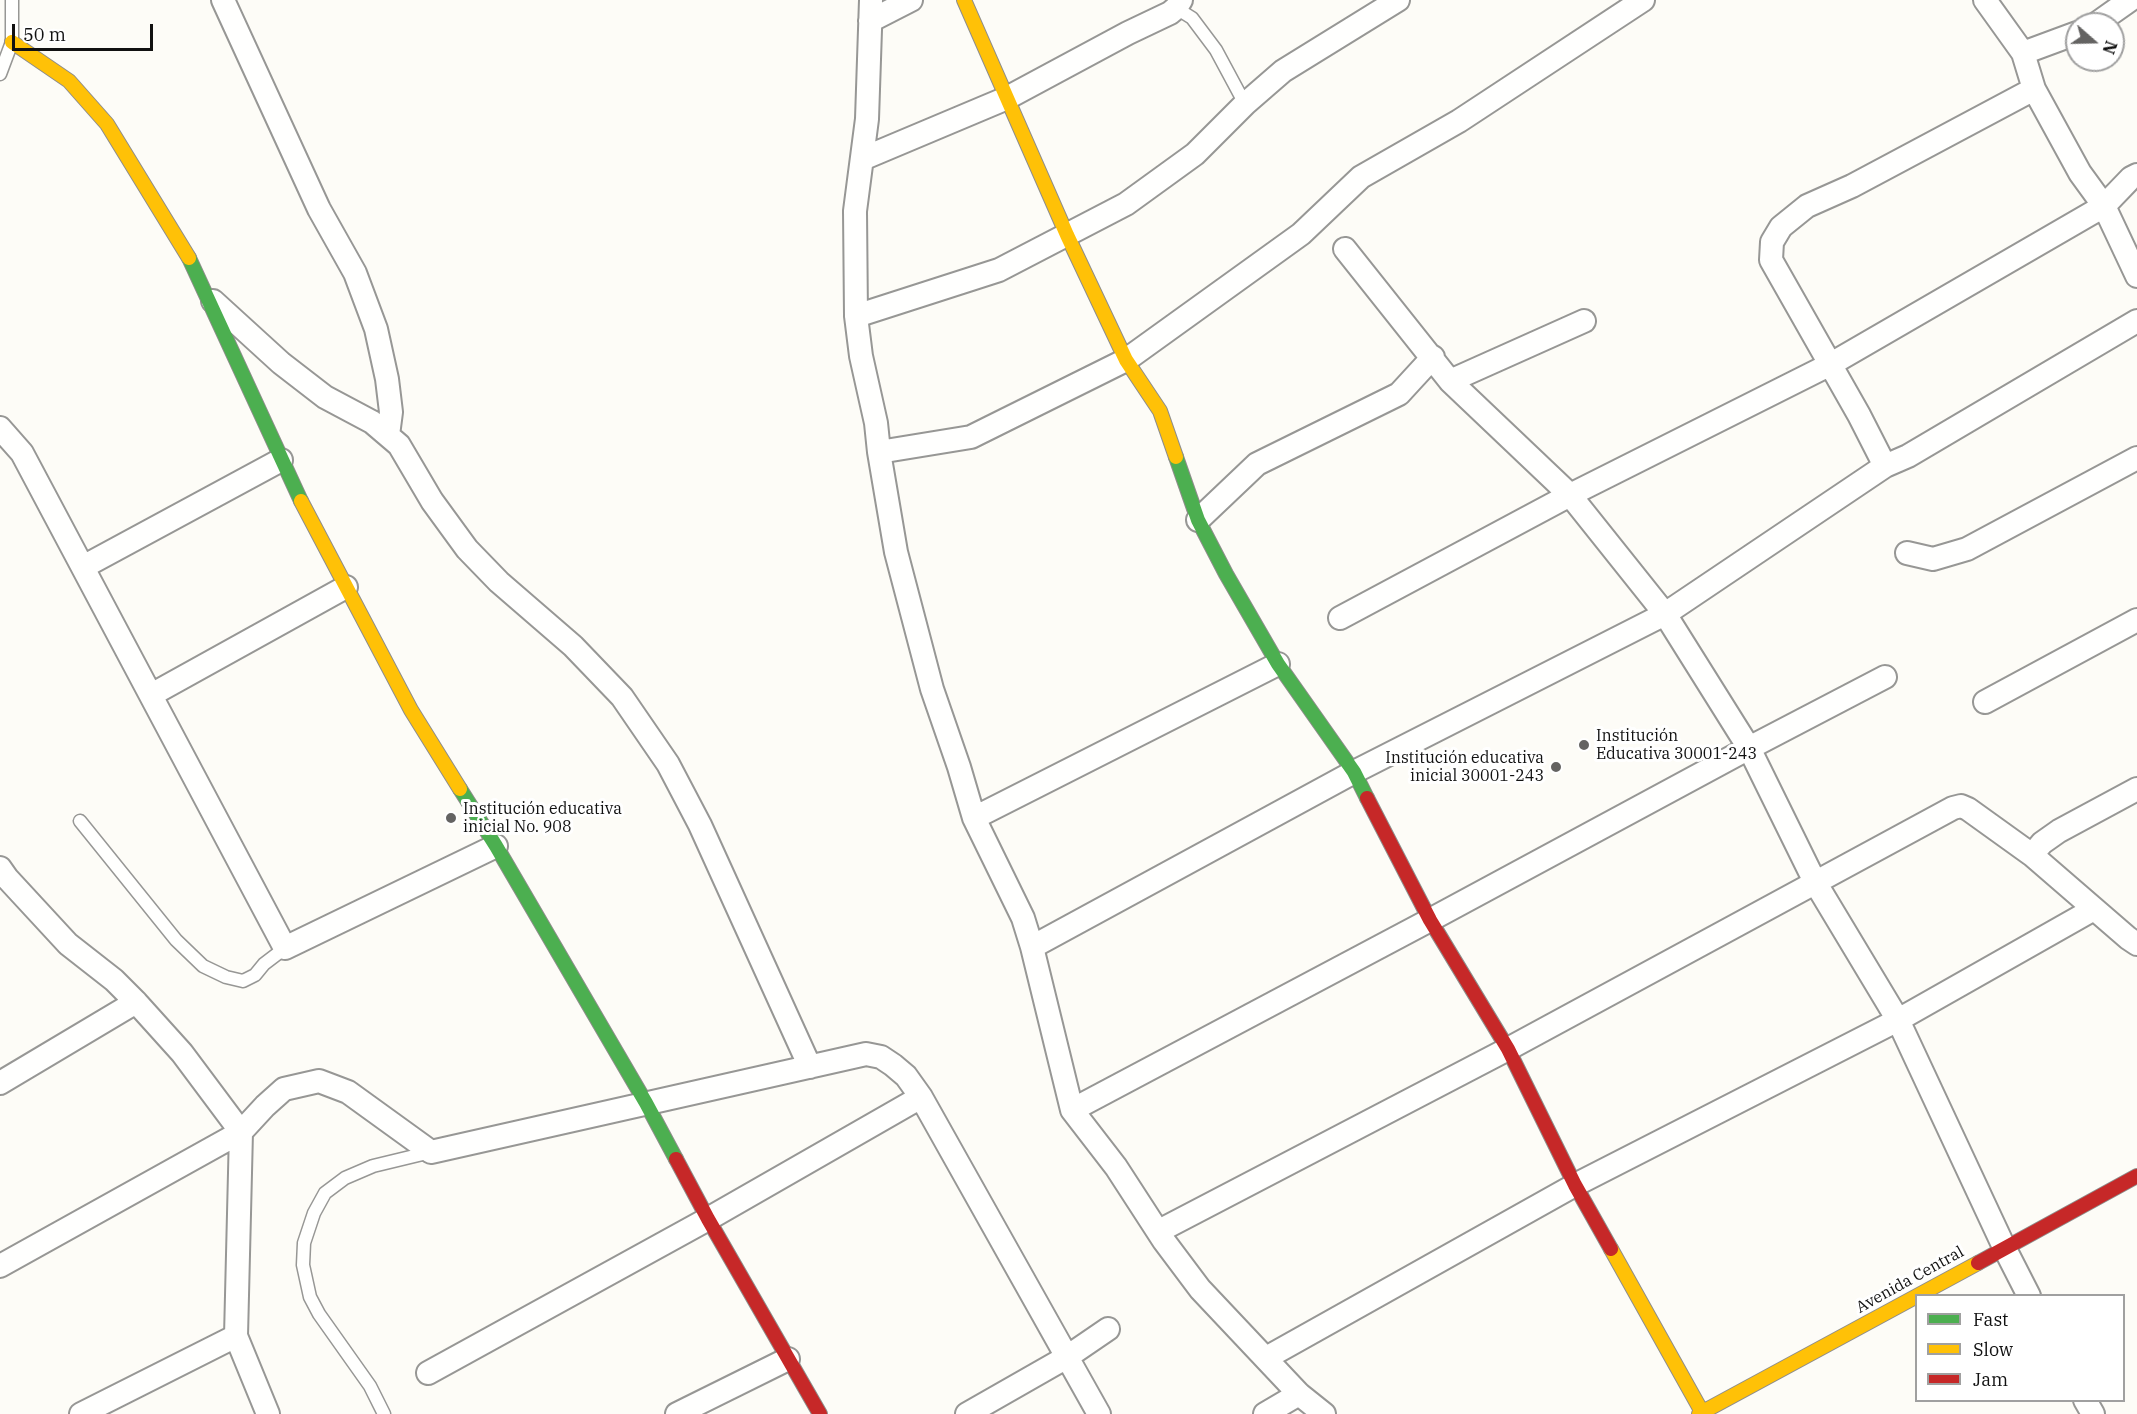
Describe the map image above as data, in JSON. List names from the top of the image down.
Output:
{
  "streets": {
    "main road": ["Avenida Central"]
  },
  "places": ["Institución Educativa 30001-243", "Institución educativa inicial 30001-243", "Institución educativa inicial No. 908"],
  "legend": ["Fast", "Slow", "Jam"],
  "scale_bar": "50 m",
  "north": "right"
}
